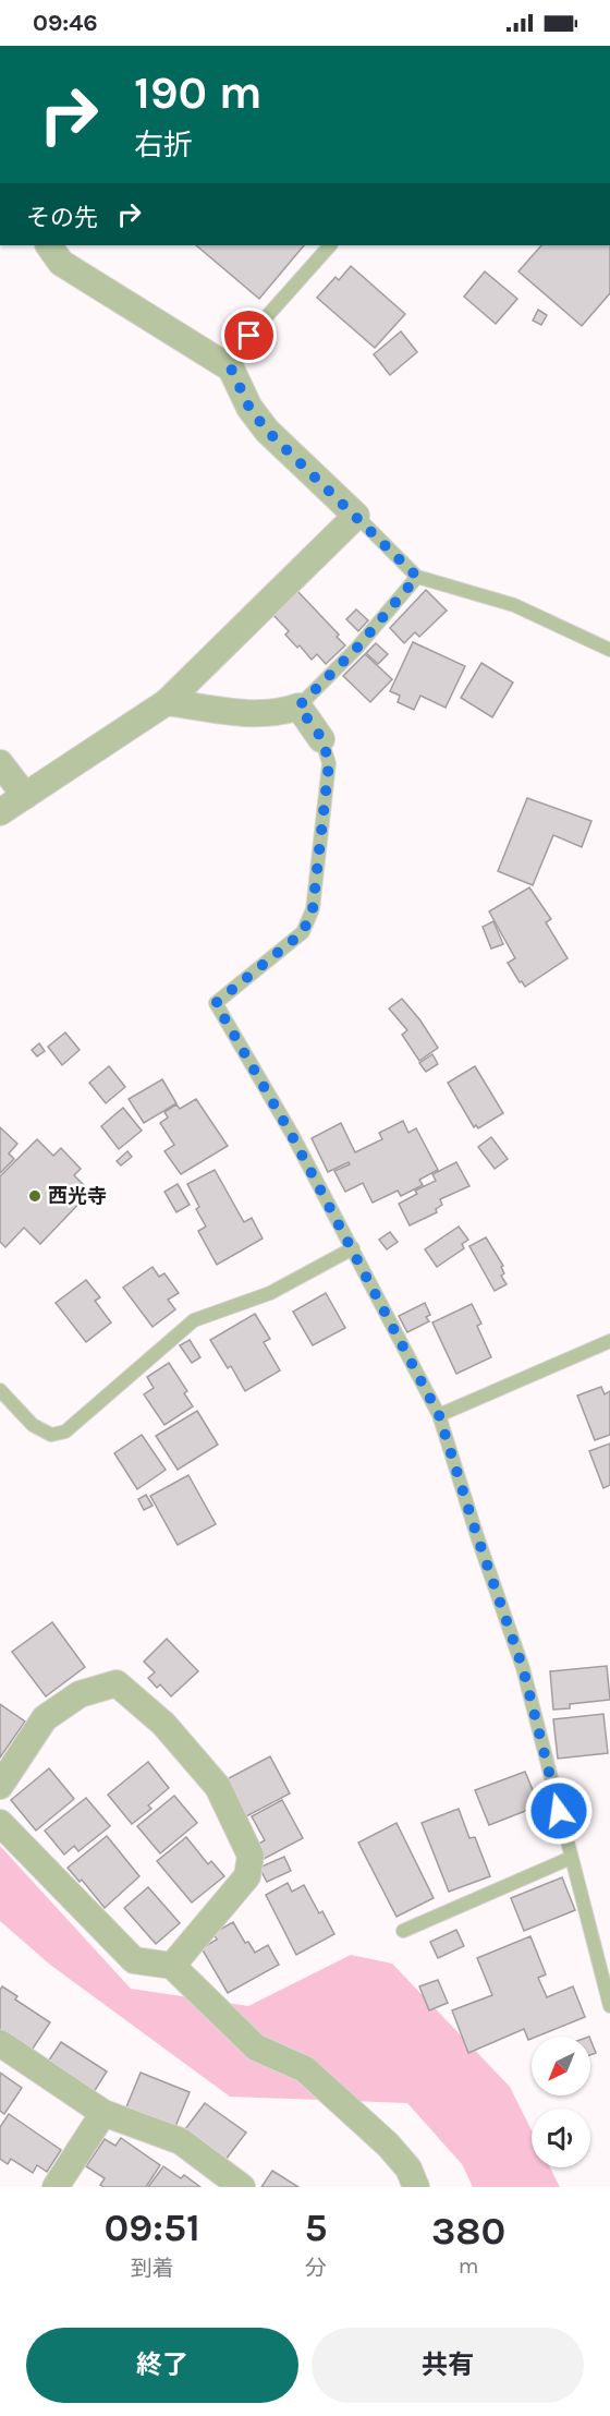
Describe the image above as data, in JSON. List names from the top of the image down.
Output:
{
  "places": ["西光寺"],
  "north": "bottom left",
  "page": {
    "status": "09:46",
    "turn": ["190 m", "右折"],
    "then": "その先",
    "eta": [
      "09:51",
      "到着",
      "5",
      "分",
      "380",
      "m"
    ],
    "buttons": ["終了", "共有"]
  }
}
